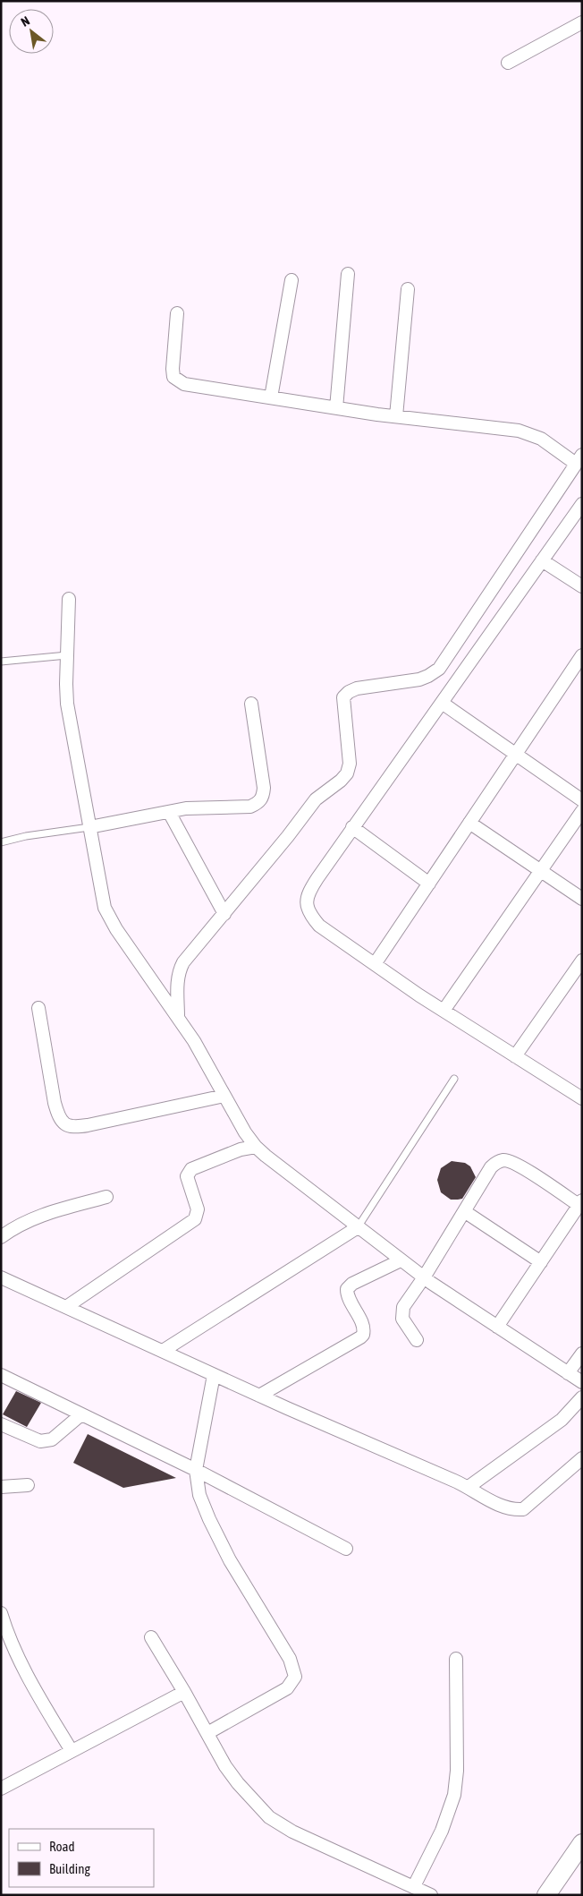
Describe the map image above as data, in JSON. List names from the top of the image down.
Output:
{
  "legend": ["Road", "Building"],
  "north": "top left"
}
